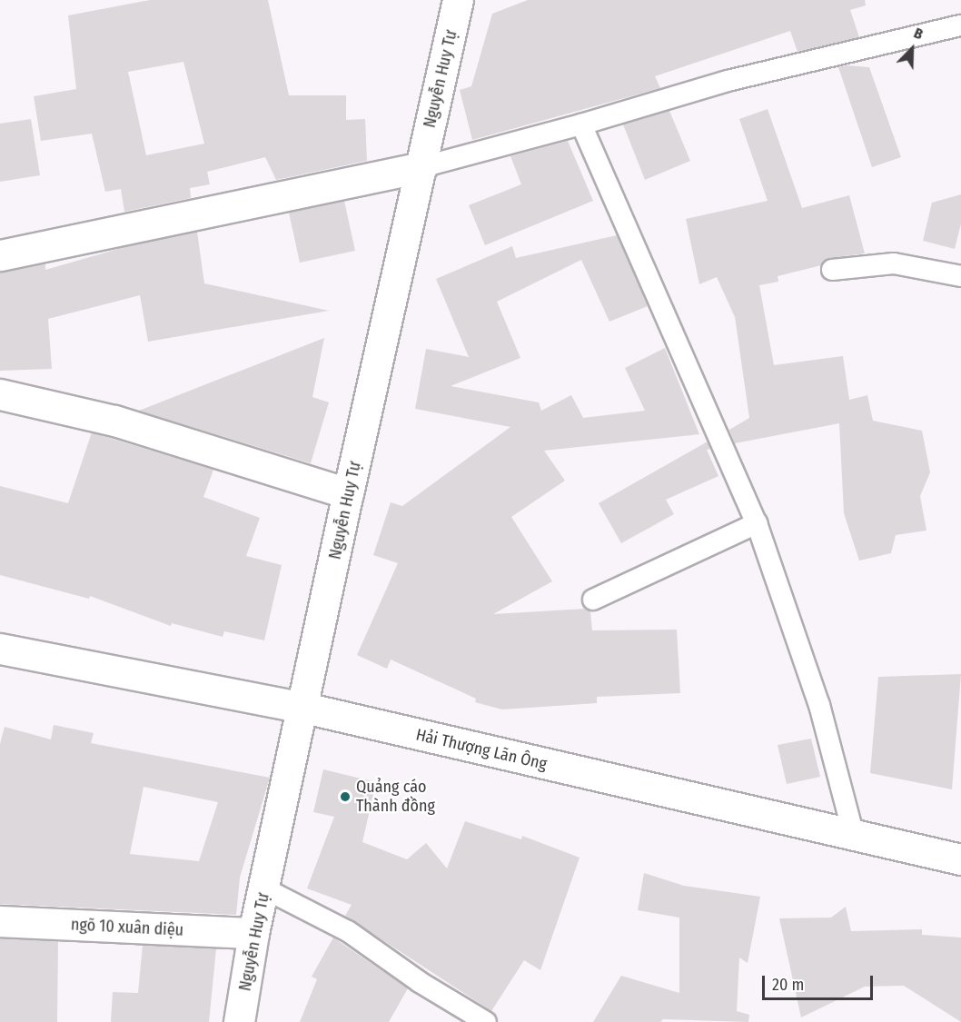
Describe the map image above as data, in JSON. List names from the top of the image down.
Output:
{
  "streets": {
    "street": ["Nguyễn Huy Tự", "Hải Thượng Lãn Ông", "ngõ 10 xuân diệu"]
  },
  "crossings": [
    ["Nguyễn Huy Tự", "Hải Thượng Lãn Ông"],
    ["Nguyễn Huy Tự", "ngõ 10 xuân diệu"]
  ],
  "places": ["Quảng cáo Thành đồng"],
  "scale_bar": "20 m",
  "north": "top right"
}
